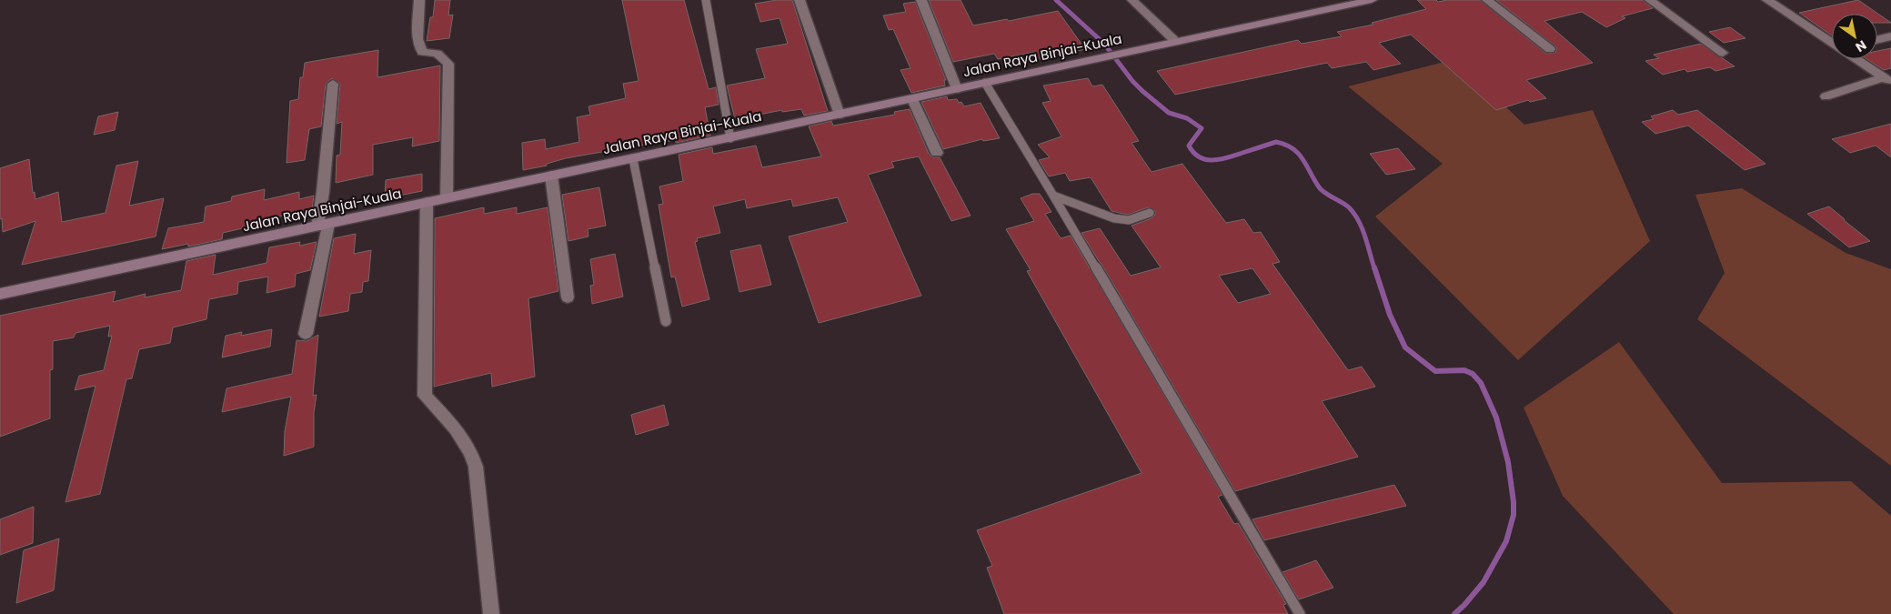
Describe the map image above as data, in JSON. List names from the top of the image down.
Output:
{
  "streets": {
    "main road": ["Jalan Raya Binjai-Kuala"]
  },
  "north": "bottom right"
}
